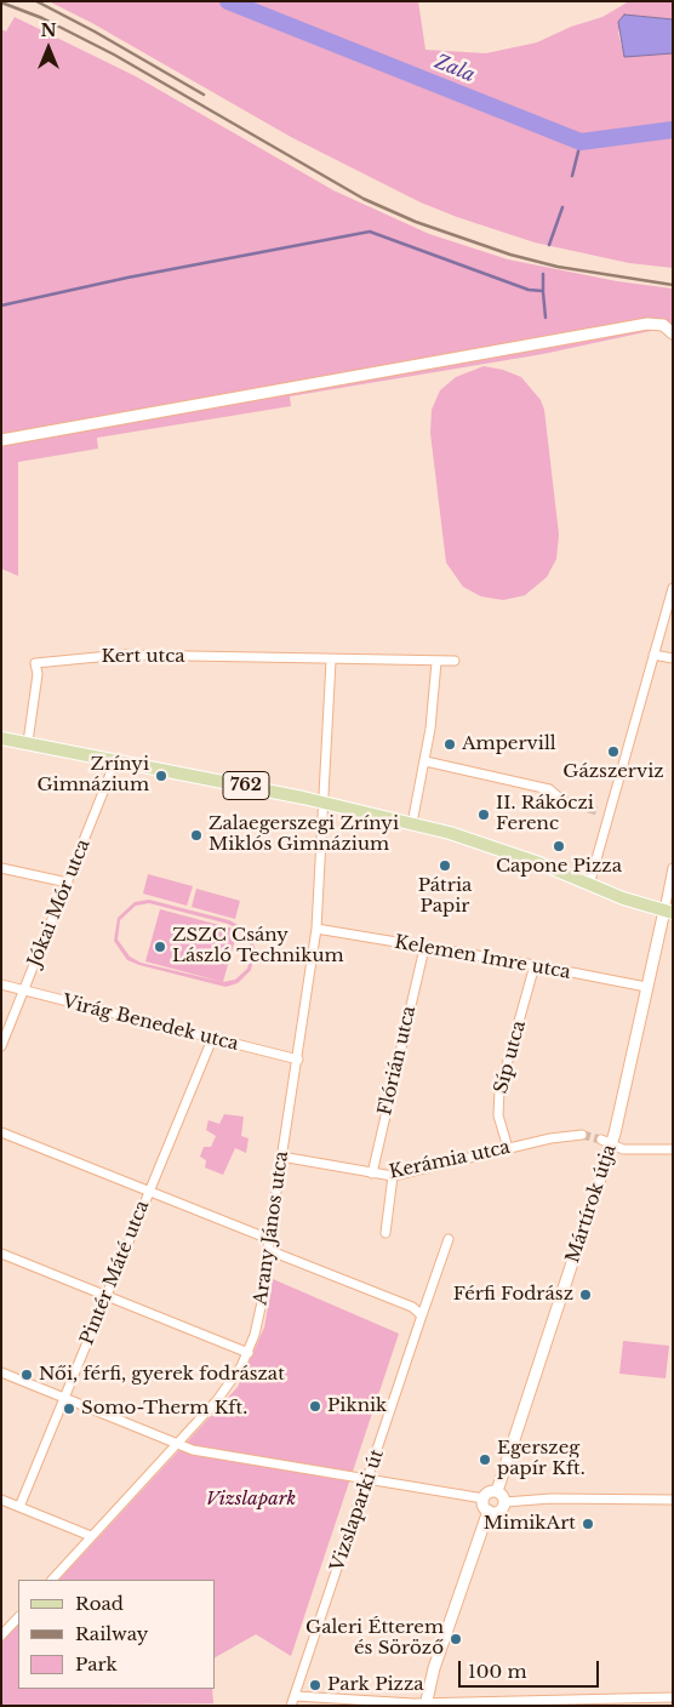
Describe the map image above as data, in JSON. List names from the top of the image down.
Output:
{
  "streets": {
    "main road": ["762"],
    "street": [
      "Kert utca",
      "Jókai Mór utca",
      "Kelemen Imre utca",
      "Virág Benedek utca",
      "Síp utca",
      "Flórián utca",
      "Kerámia utca",
      "Mártírok útja",
      "Arany János utca",
      "Pintér Máté utca",
      "Vizslaparki út"
    ]
  },
  "crossings": [
    ["Kert utca", "762"],
    ["762", "Jókai Mór utca"],
    ["762", "Mártírok útja"],
    ["762", "Arany János utca"],
    ["Jókai Mór utca", "Virág Benedek utca"],
    ["Kelemen Imre utca", "Síp utca"],
    ["Kelemen Imre utca", "Flórián utca"],
    ["Kelemen Imre utca", "Mártírok útja"],
    ["Kelemen Imre utca", "Arany János utca"],
    ["Virág Benedek utca", "Arany János utca"],
    ["Virág Benedek utca", "Pintér Máté utca"],
    ["Síp utca", "Kerámia utca"],
    ["Flórián utca", "Kerámia utca"],
    ["Kerámia utca", "Arany János utca"]
  ],
  "water": ["Zala"],
  "parks": ["Vizslapark"],
  "places": [
    "Ampervill",
    "Gázszerviz",
    "Zrínyi Gimnázium",
    "II. Rákóczi Ferenc",
    "Zalaegerszegi Zrínyi Miklós Gimnázium",
    "Capone Pizza",
    "Pátria Papir",
    "ZSZC Csány László Technikum",
    "Férfi Fodrász",
    "Női, férfi, gyerek fodrászat",
    "Piknik",
    "Somo-Therm Kft.",
    "Egerszeg papír Kft.",
    "MimikArt",
    "Galeri Étterem és Söröző",
    "Park Pizza"
  ],
  "legend": ["Road", "Railway", "Park"],
  "scale_bar": "100 m",
  "north": "top"
}
